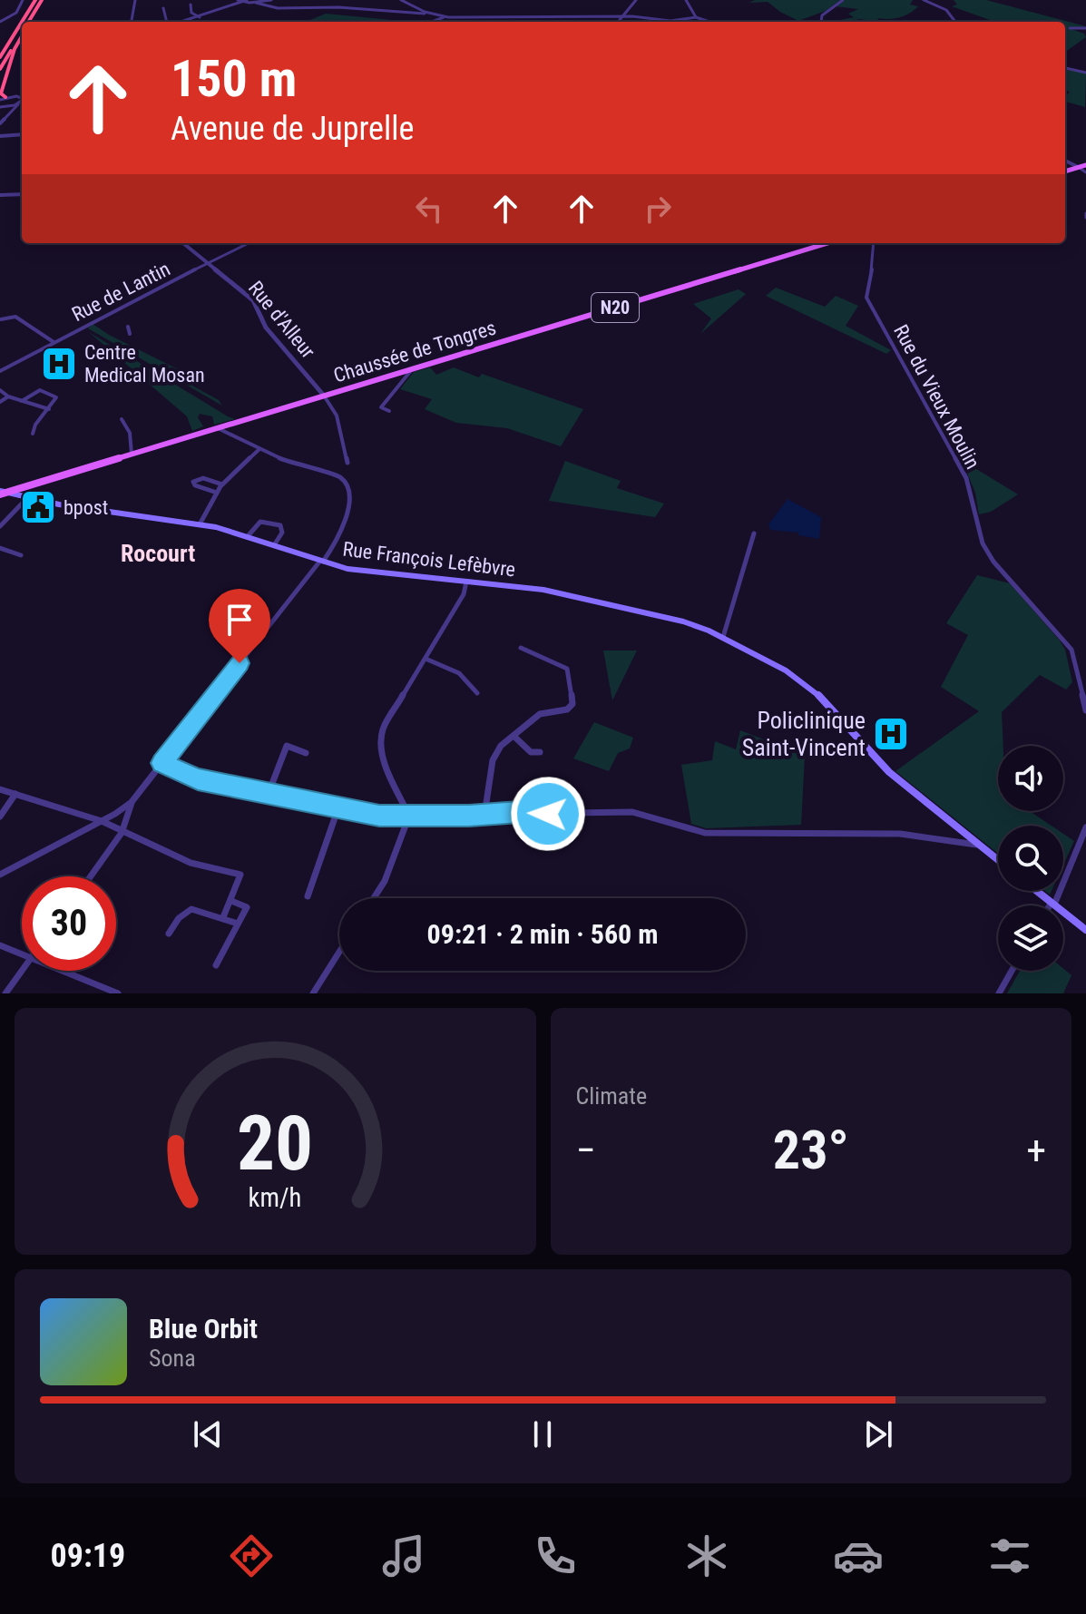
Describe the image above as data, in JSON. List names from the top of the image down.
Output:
{
  "streets": {
    "main road": ["N20", "Chaussée de Tongres", "Rue François Lefèbvre"],
    "street": ["Rue de Lantin", "Rue d'Alleur", "Rue du Vieux Moulin"]
  },
  "crossings": [
    ["Rue de Lantin", "Rue d'Alleur"],
    ["Rue d'Alleur", "Chaussée de Tongres"],
    ["Chaussée de Tongres", "Rue François Lefèbvre"]
  ],
  "districts": ["Rocourt"],
  "places": {
    "hospital": ["Centre Medical Mosan", "Policlinique Saint-Vincent"],
    "public building": ["bpost"]
  },
  "page": {
    "turn": ["150 m", "Avenue de Juprelle"],
    "limit": "30",
    "trip": "09:21 · 2 min · 560 m",
    "tile": "Climate",
    "heat": ["−", "23°", "+"],
    "song": ["Blue Orbit", "Sona"],
    "tabs": "09:19",
    "gauge": ["20", "km/h"]
  }
}
